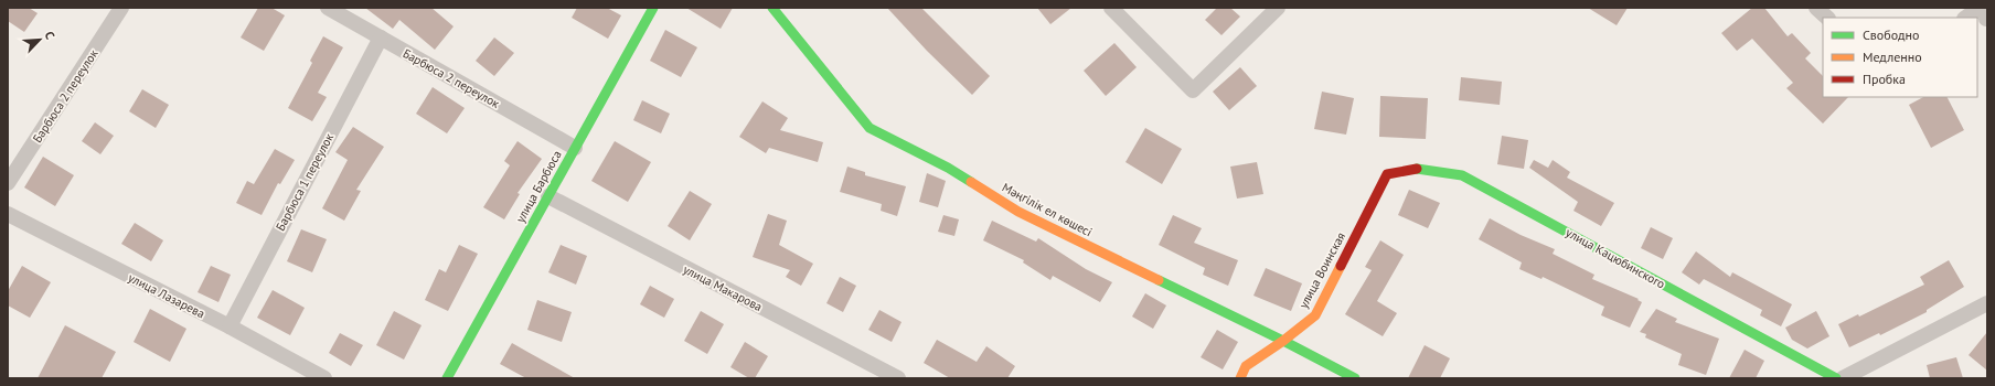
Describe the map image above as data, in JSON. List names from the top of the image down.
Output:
{
  "streets": {
    "street": [
      "Барбюса 2 переулок",
      "Барбюса 1 переулок",
      "улица Барбюса",
      "Мәңгілік ел көшесі",
      "улица Кацюбинского",
      "улица Воинская",
      "улица Макарова",
      "улица Лазарева"
    ]
  },
  "crossings": [
    ["Барбюса 2 переулок", "Барбюса 1 переулок"],
    ["Барбюса 2 переулок", "улица Барбюса"],
    ["Барбюса 1 переулок", "улица Лазарева"],
    ["улица Барбюса", "улица Макарова"],
    ["Мәңгілік ел көшесі", "улица Воинская"],
    ["улица Кацюбинского", "улица Воинская"]
  ],
  "legend": ["Свободно", "Медленно", "Пробка"],
  "north": "top right"
}
